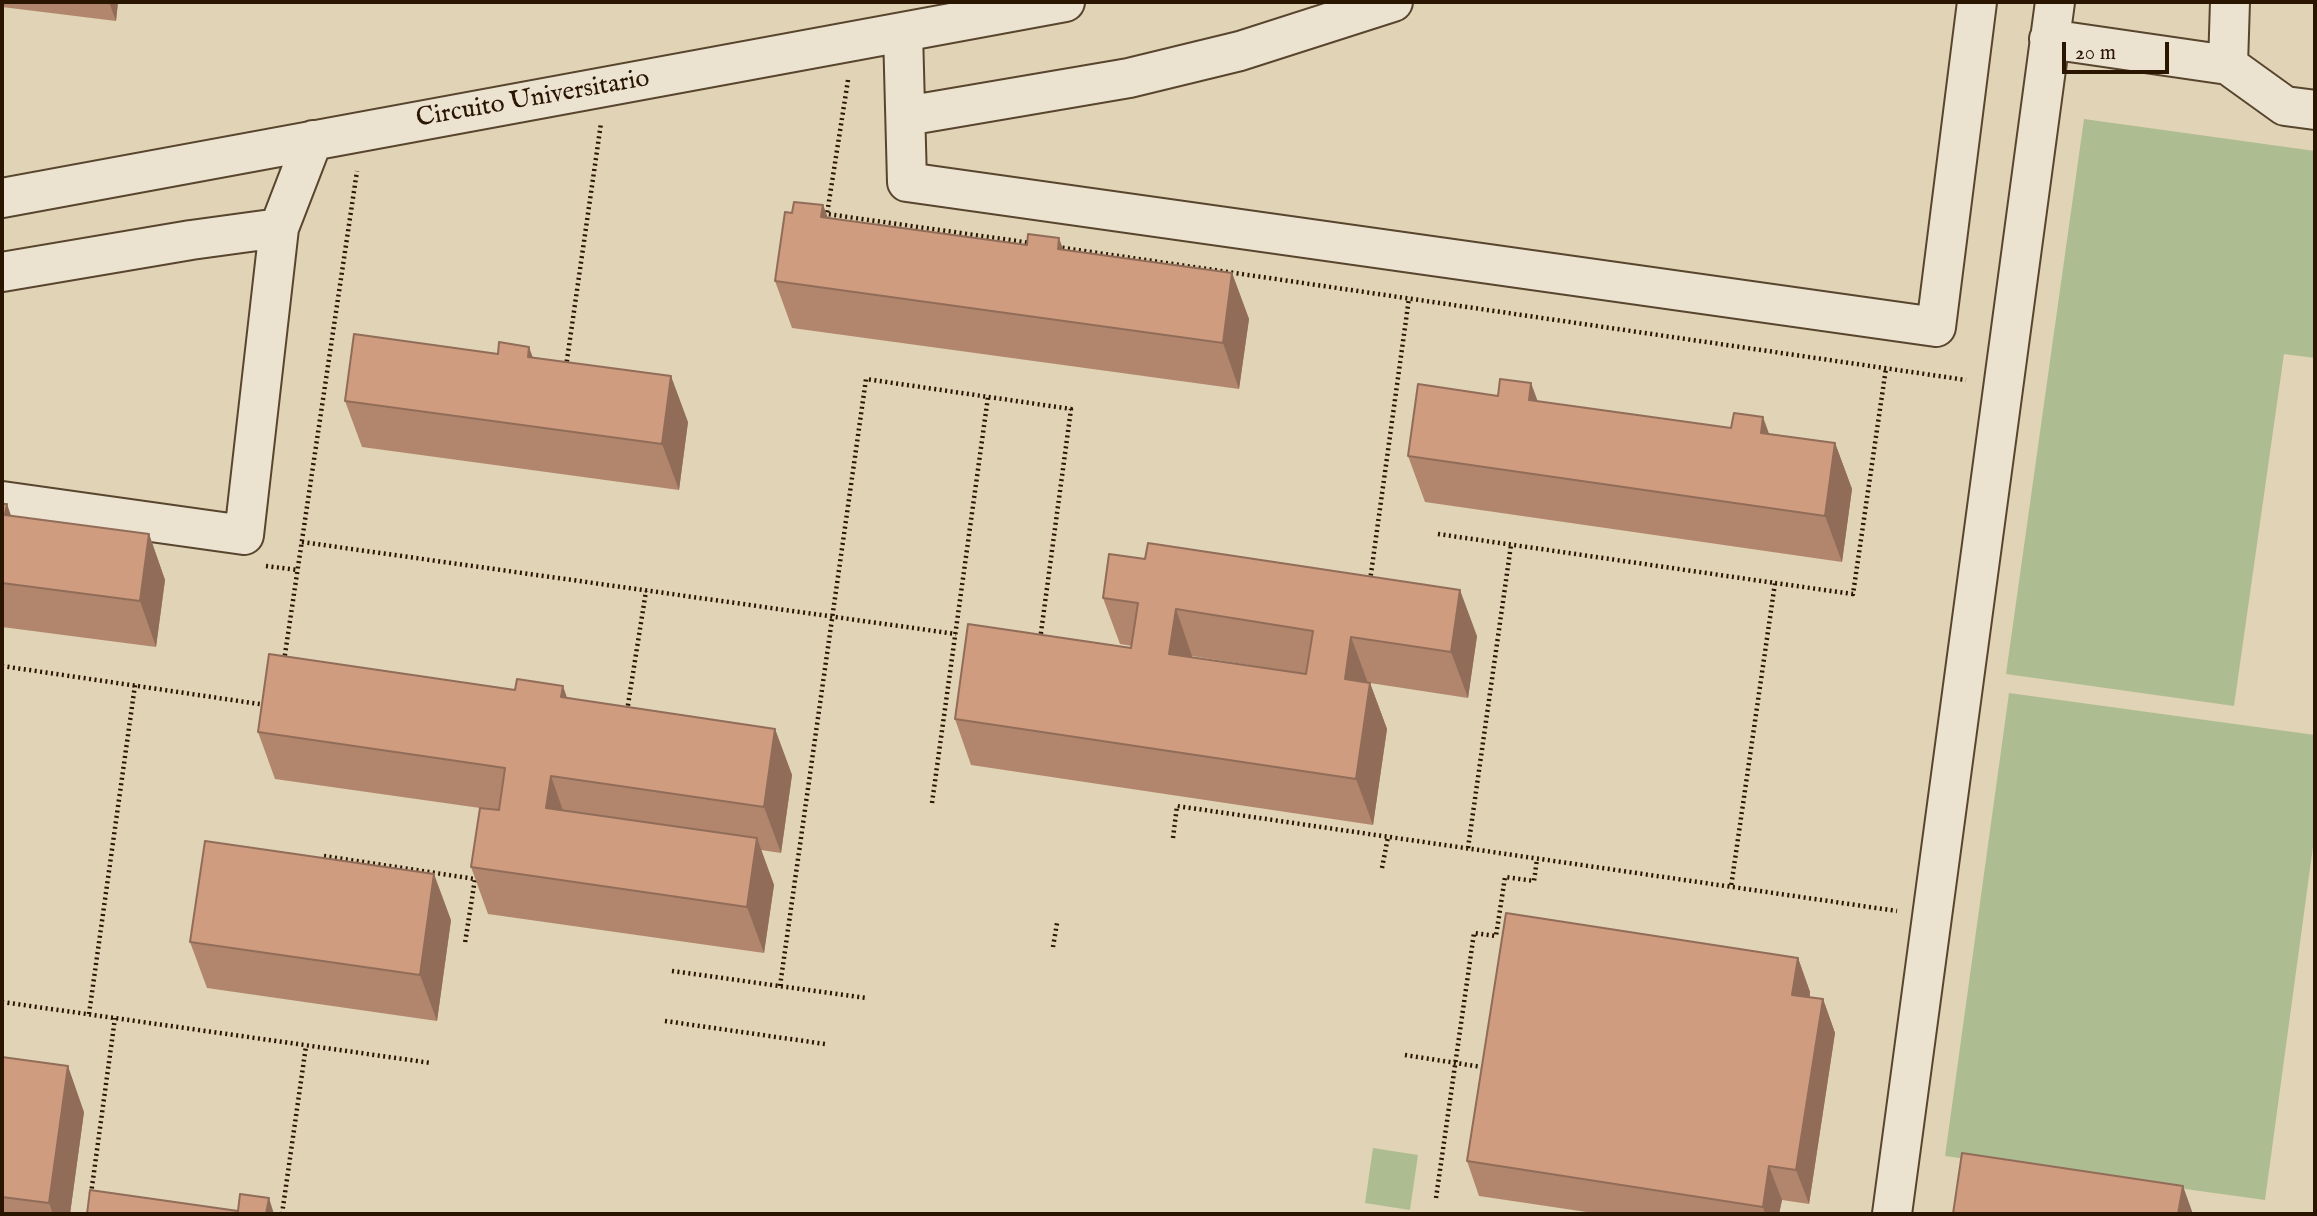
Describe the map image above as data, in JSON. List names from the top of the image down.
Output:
{
  "streets": {
    "street": ["Circuito Universitario"]
  },
  "scale_bar": "20 m"
}
